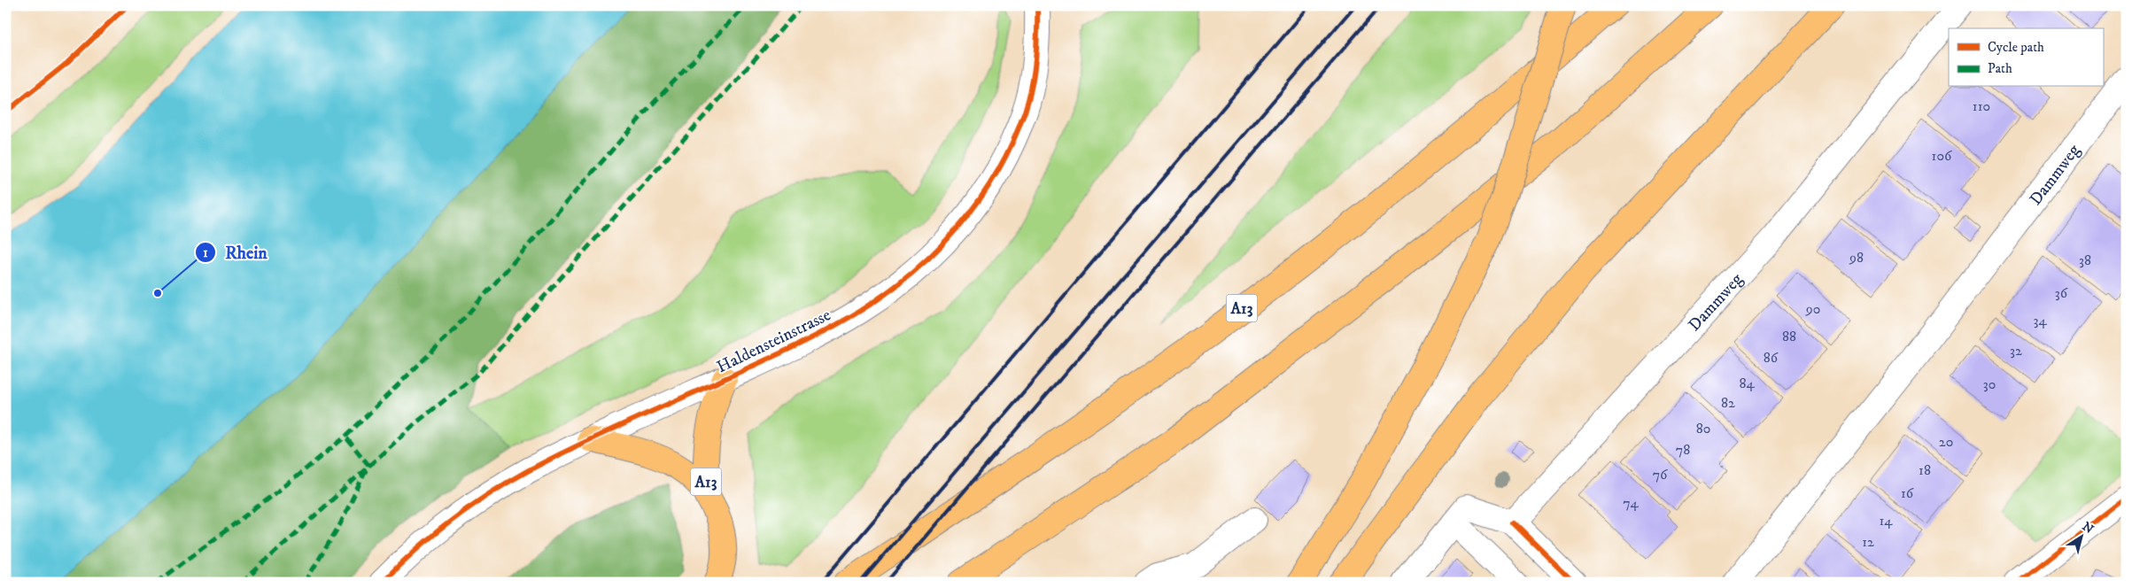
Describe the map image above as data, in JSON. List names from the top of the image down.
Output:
{
  "streets": {
    "highway": ["A13"],
    "street": ["Dammweg", "Haldensteinstrasse"]
  },
  "crossings": [
    ["A13", "Haldensteinstrasse"]
  ],
  "places": ["Rhein"],
  "house_numbers": [
    "110",
    "106",
    "98",
    "38",
    "36",
    "90",
    "34",
    "88",
    "32",
    "86",
    "84",
    "30",
    "82",
    "80",
    "20",
    "78",
    "18",
    "76",
    "16",
    "74",
    "14",
    "12"
  ],
  "legend": ["Cycle path", "Path"],
  "north": "top right"
}
